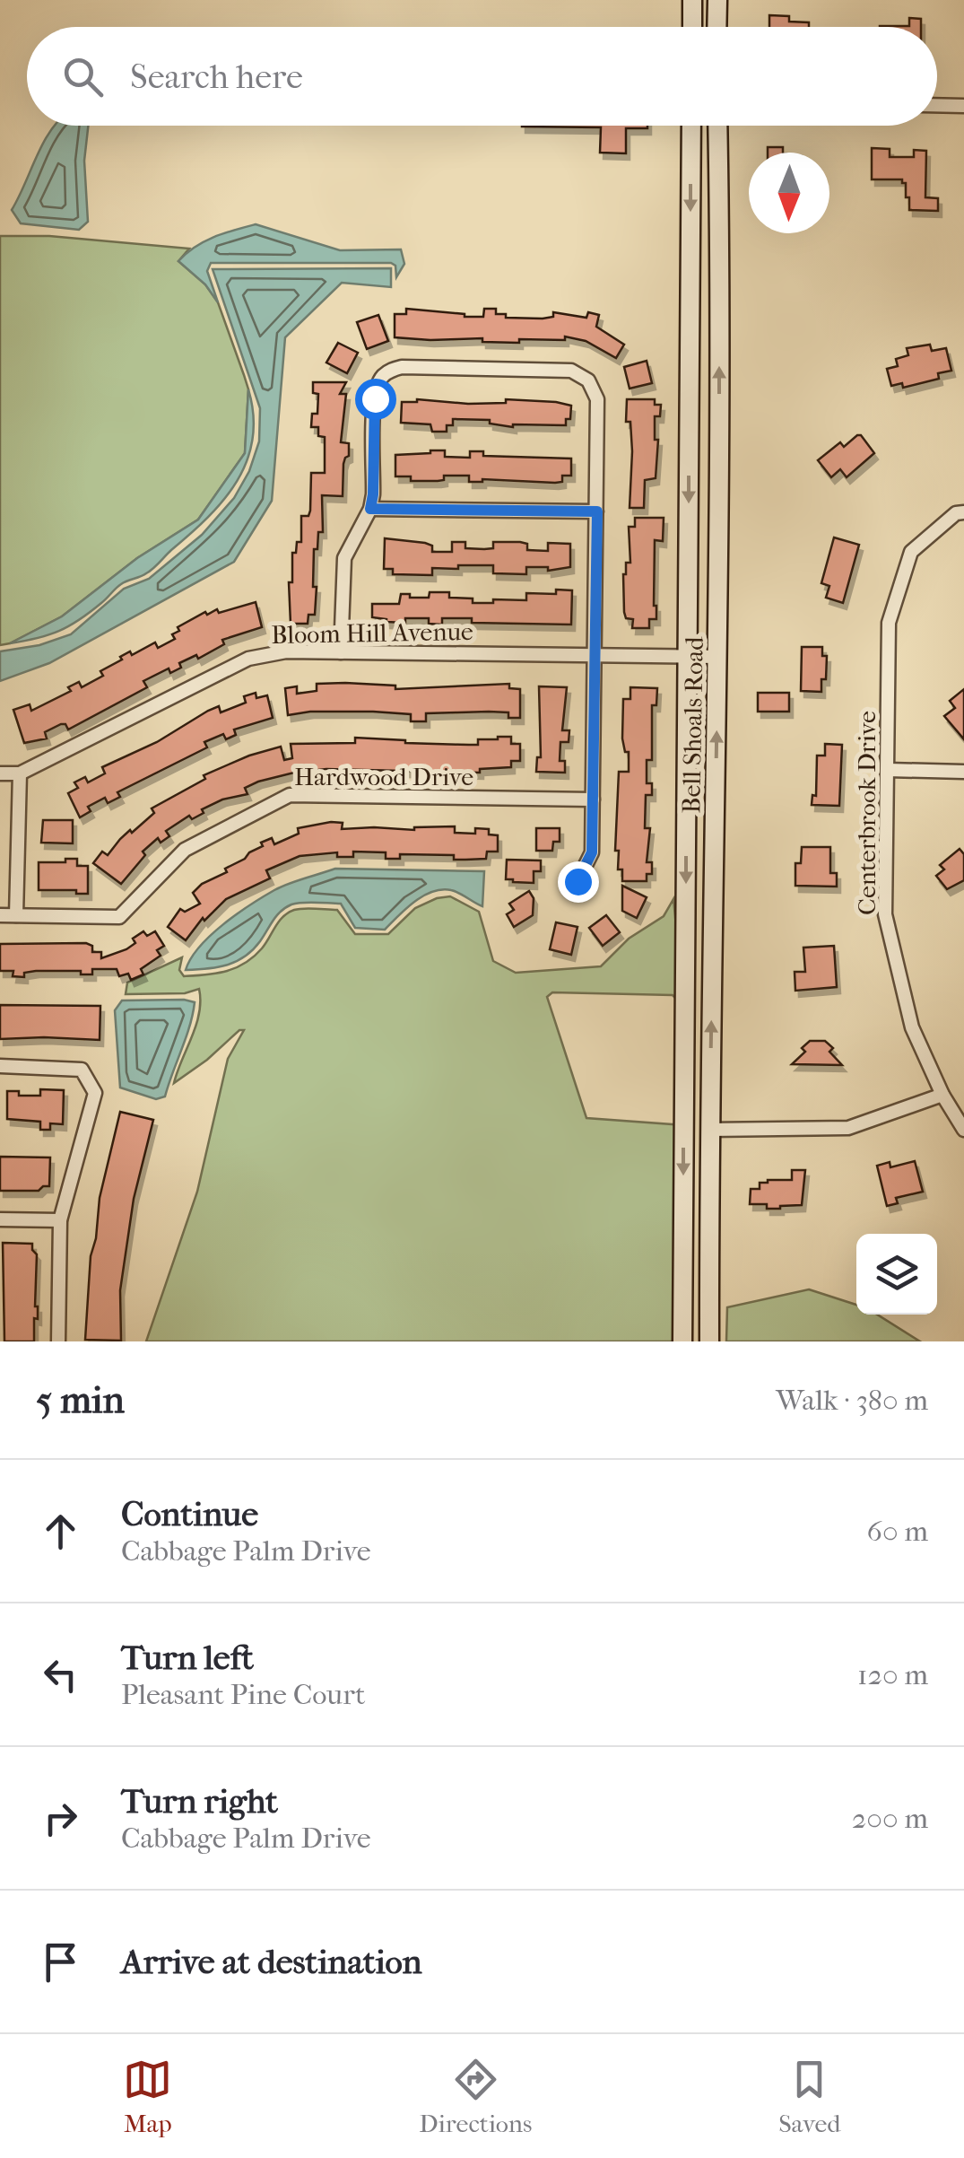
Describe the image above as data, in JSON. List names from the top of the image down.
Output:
{
  "streets": {
    "main road": ["Bell Shoals Road"],
    "street": ["Bloom Hill Avenue", "Hardwood Drive", "Centerbrook Drive"]
  },
  "crossings": [
    ["Bloom Hill Avenue", "Bell Shoals Road"]
  ],
  "north": "bottom",
  "page": {
    "search": "Search here",
    "heading": ["5 min", "Walk · 380 m"],
    "list": [
      ["Continue", "Cabbage Palm Drive", "60 m"],
      ["Turn left", "Pleasant Pine Court", "120 m"],
      ["Turn right", "Cabbage Palm Drive", "200 m"],
      "Arrive at destination"
    ],
    "nav": ["Map", "Directions", "Saved"]
  }
}
